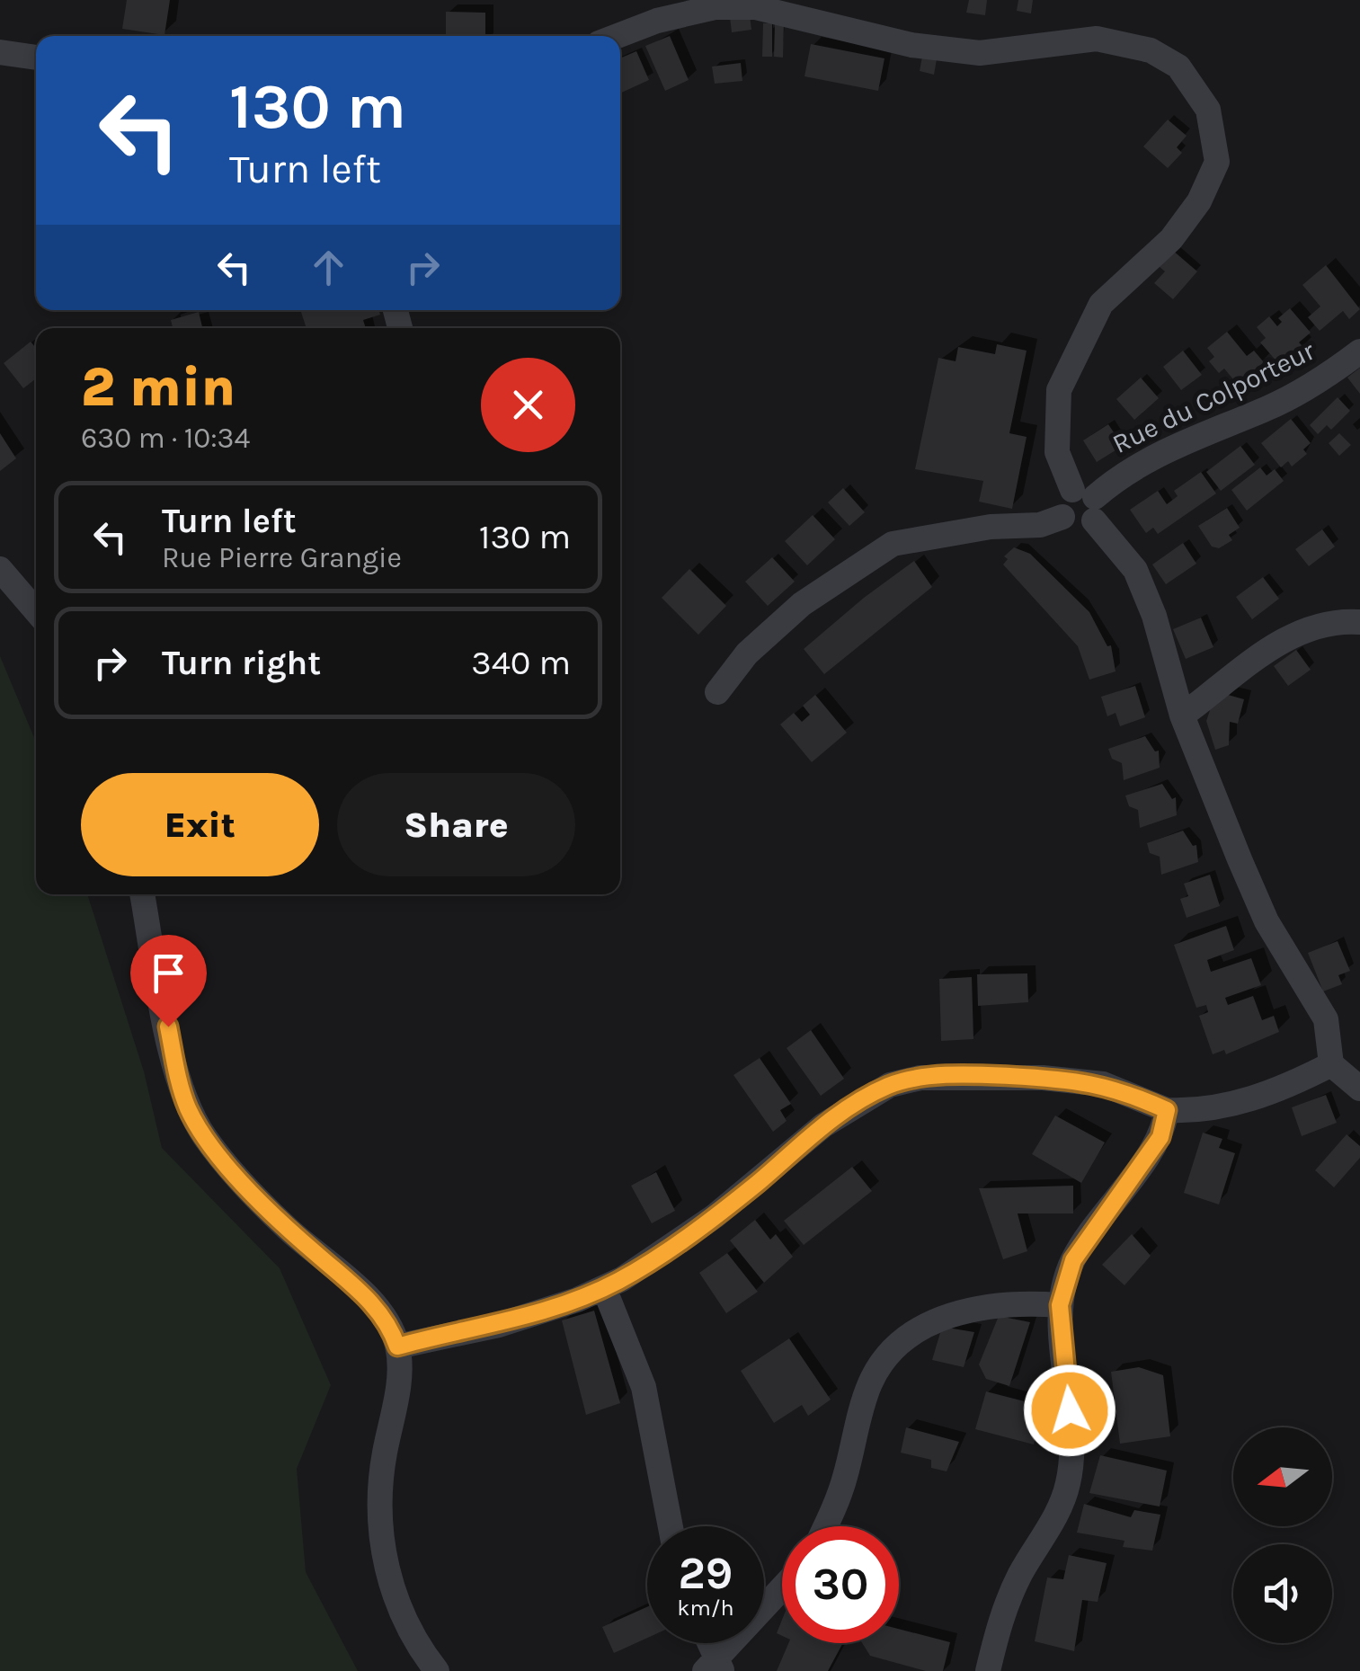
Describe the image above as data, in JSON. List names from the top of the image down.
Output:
{
  "streets": {
    "street": ["Rue du Colporteur"]
  },
  "north": "left",
  "page": {
    "turn": ["130 m", "Turn left"],
    "heading": ["2 min", "630 m · 10:34"],
    "list": [
      {
        "name": "Turn left",
        "note": "Rue Pierre Grangie",
        "value": "130 m"
      },
      {
        "name": "Turn right",
        "value": "340 m"
      }
    ],
    "buttons": ["Exit", "Share"],
    "speed": "29 km/h",
    "limit": "30"
  }
}
